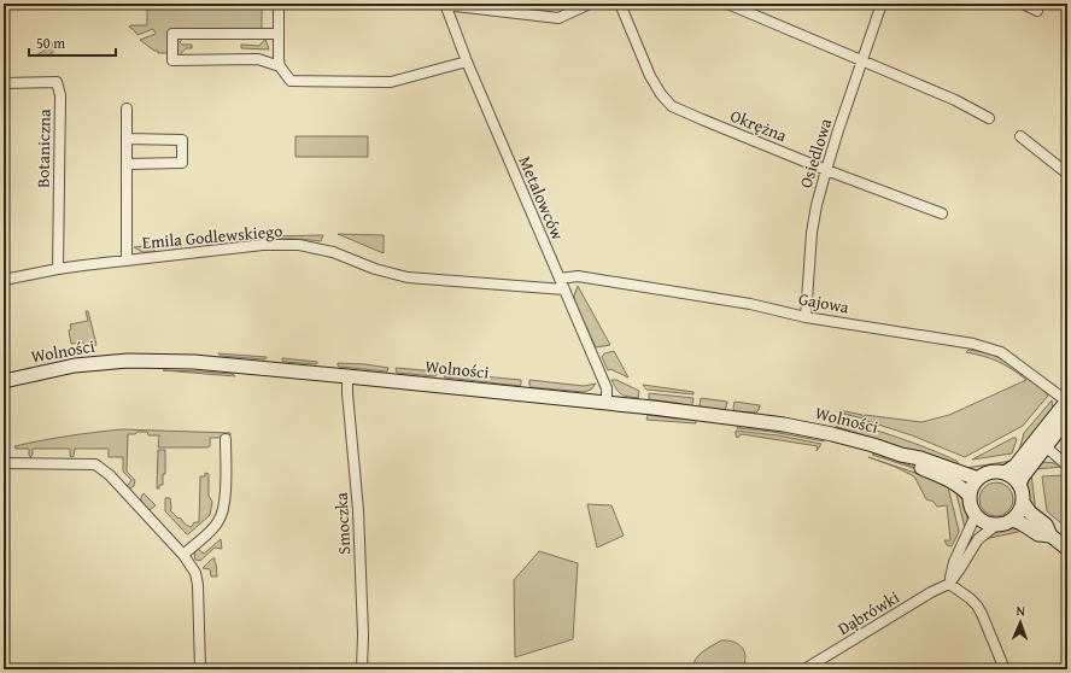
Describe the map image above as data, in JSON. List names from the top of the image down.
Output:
{
  "streets": {
    "main road": ["Wolności"],
    "street": [
      "Okrężna",
      "Botaniczna",
      "Osiedlowa",
      "Metalowców",
      "Emila Godlewskiego",
      "Gajowa",
      "Smoczka",
      "Dąbrówki"
    ]
  },
  "crossings": [
    ["Okrężna", "Osiedlowa"],
    ["Botaniczna", "Emila Godlewskiego"],
    ["Osiedlowa", "Gajowa"],
    ["Metalowców", "Emila Godlewskiego"],
    ["Metalowców", "Gajowa"],
    ["Metalowców", "Wolności"],
    ["Wolności", "Smoczka"],
    ["Wolności", "Dąbrówki"]
  ],
  "scale_bar": "50 m",
  "north": "top"
}
